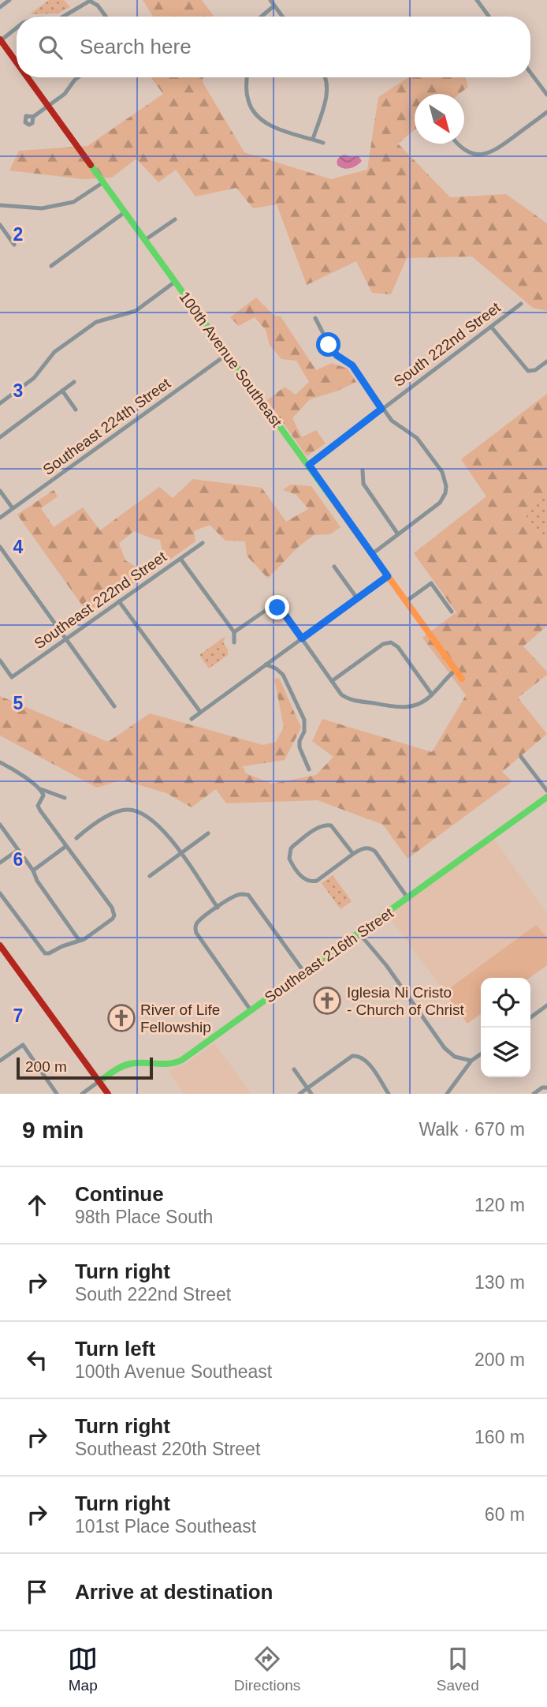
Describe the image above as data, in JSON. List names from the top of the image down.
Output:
{
  "streets": {
    "street": [
      "South 222nd Street",
      "100th Avenue Southeast",
      "Southeast 224th Street",
      "Southeast 222nd Street",
      "Southeast 216th Street"
    ]
  },
  "crossings": [
    ["South 222nd Street", "100th Avenue Southeast"],
    ["100th Avenue Southeast", "Southeast 224th Street"]
  ],
  "places": {
    "church": ["Iglesia Ni Cristo - Church of Christ", "River of Life Fellowship"]
  },
  "scale_bar": "200 m",
  "north": "bottom right",
  "page": {
    "search": "Search here",
    "scale": "200 m",
    "heading": ["9 min", "Walk · 670 m"],
    "list": [
      ["Continue", "98th Place South", "120 m"],
      ["Turn right", "South 222nd Street", "130 m"],
      ["Turn left", "100th Avenue Southeast", "200 m"],
      ["Turn right", "Southeast 220th Street", "160 m"],
      ["Turn right", "101st Place Southeast", "60 m"],
      "Arrive at destination"
    ],
    "nav": ["Map", "Directions", "Saved"]
  },
  "grid": {
    "rows": [
      "2",
      "3",
      "4",
      "5",
      "6",
      "7"
    ]
  }
}
